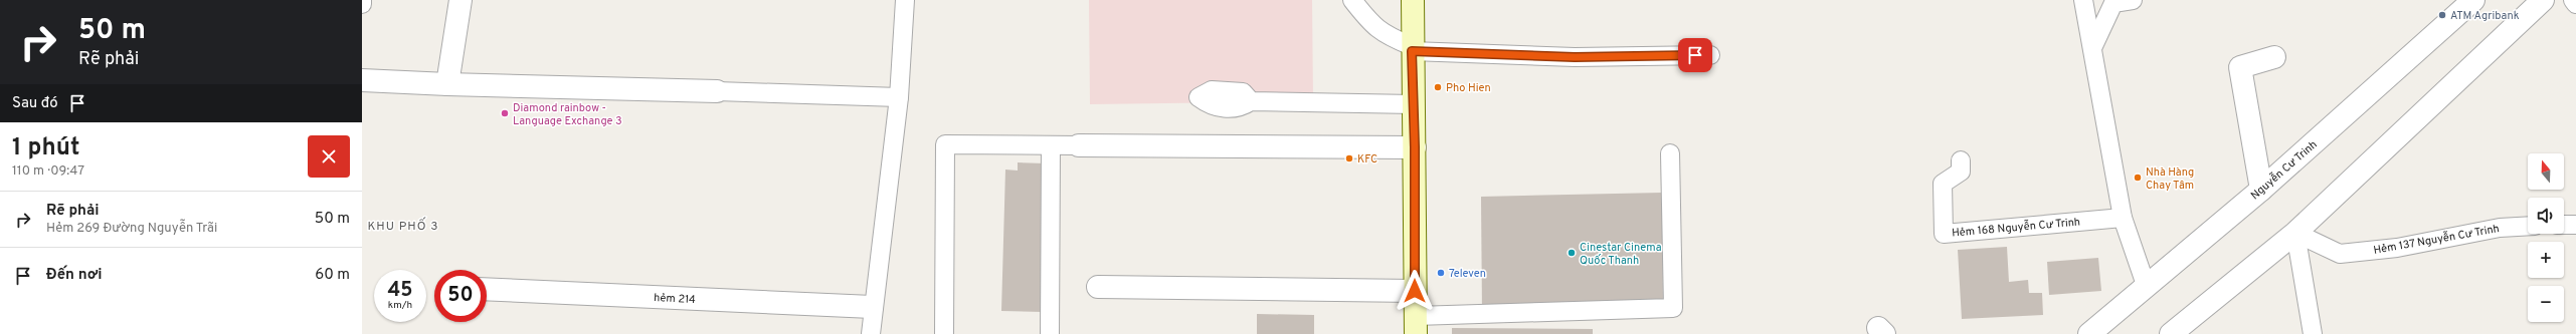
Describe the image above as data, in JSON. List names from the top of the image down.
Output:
{
  "streets": {
    "street": ["Nguyễn Cư Trinh", "hẻm 214"],
    "lane": ["Hẻm 168 Nguyễn Cư Trinh", "Hẻm 137 Nguyễn Cư Trinh"]
  },
  "districts": ["KHU PHỐ 3"],
  "places": [
    "ATM Agribank",
    "Pho Hien",
    "Diamond rainbow - Language Exchange 3",
    "KFC",
    "Nhà Hàng Chay Tâm",
    "Cinestar Cinema Quốc Thanh",
    "7eleven"
  ],
  "north": "top",
  "page": {
    "turn": ["50 m", "Rẽ phải"],
    "then": "Sau đó",
    "heading": ["1 phút", "110 m · 09:47"],
    "map_buttons": ["+", "−"],
    "list": [
      {
        "name": "Rẽ phải",
        "note": "Hẻm 269 Đường Nguyễn Trãi",
        "value": "50 m"
      },
      {
        "name": "Đến nơi",
        "value": "60 m"
      }
    ],
    "speed": "45 km/h",
    "limit": "50"
  }
}
